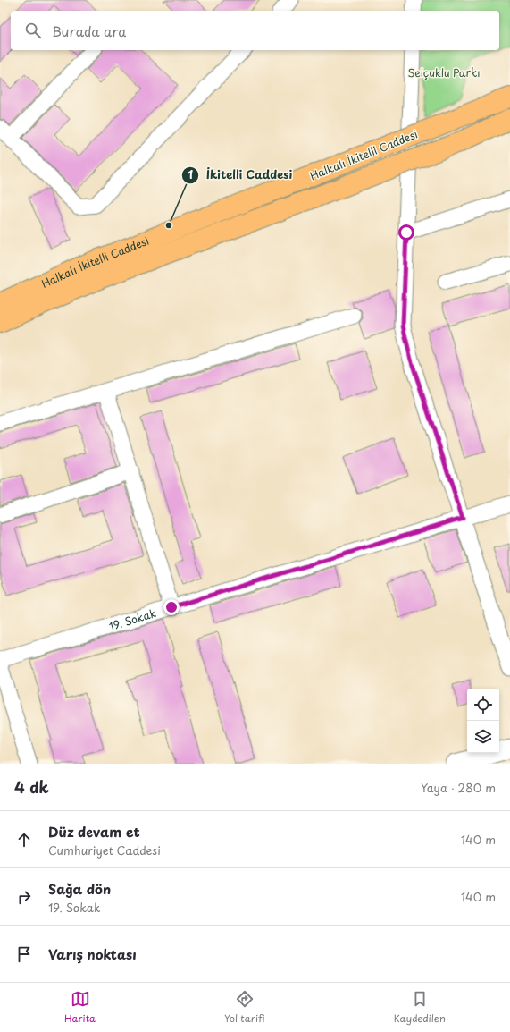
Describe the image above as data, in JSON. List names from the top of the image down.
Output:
{
  "streets": {
    "main road": ["Halkalı İkitelli Caddesi"],
    "street": ["19. Sokak"]
  },
  "parks": ["Selçuklu Parkı"],
  "places": ["İkitelli Caddesi"],
  "page": {
    "search": "Burada ara",
    "heading": ["4 dk", "Yaya · 280 m"],
    "list": [
      ["Düz devam et", "Cumhuriyet Caddesi", "140 m"],
      ["Sağa dön", "19. Sokak", "140 m"],
      "Varış noktası"
    ],
    "nav": ["Harita", "Yol tarifi", "Kaydedilen"]
  }
}
